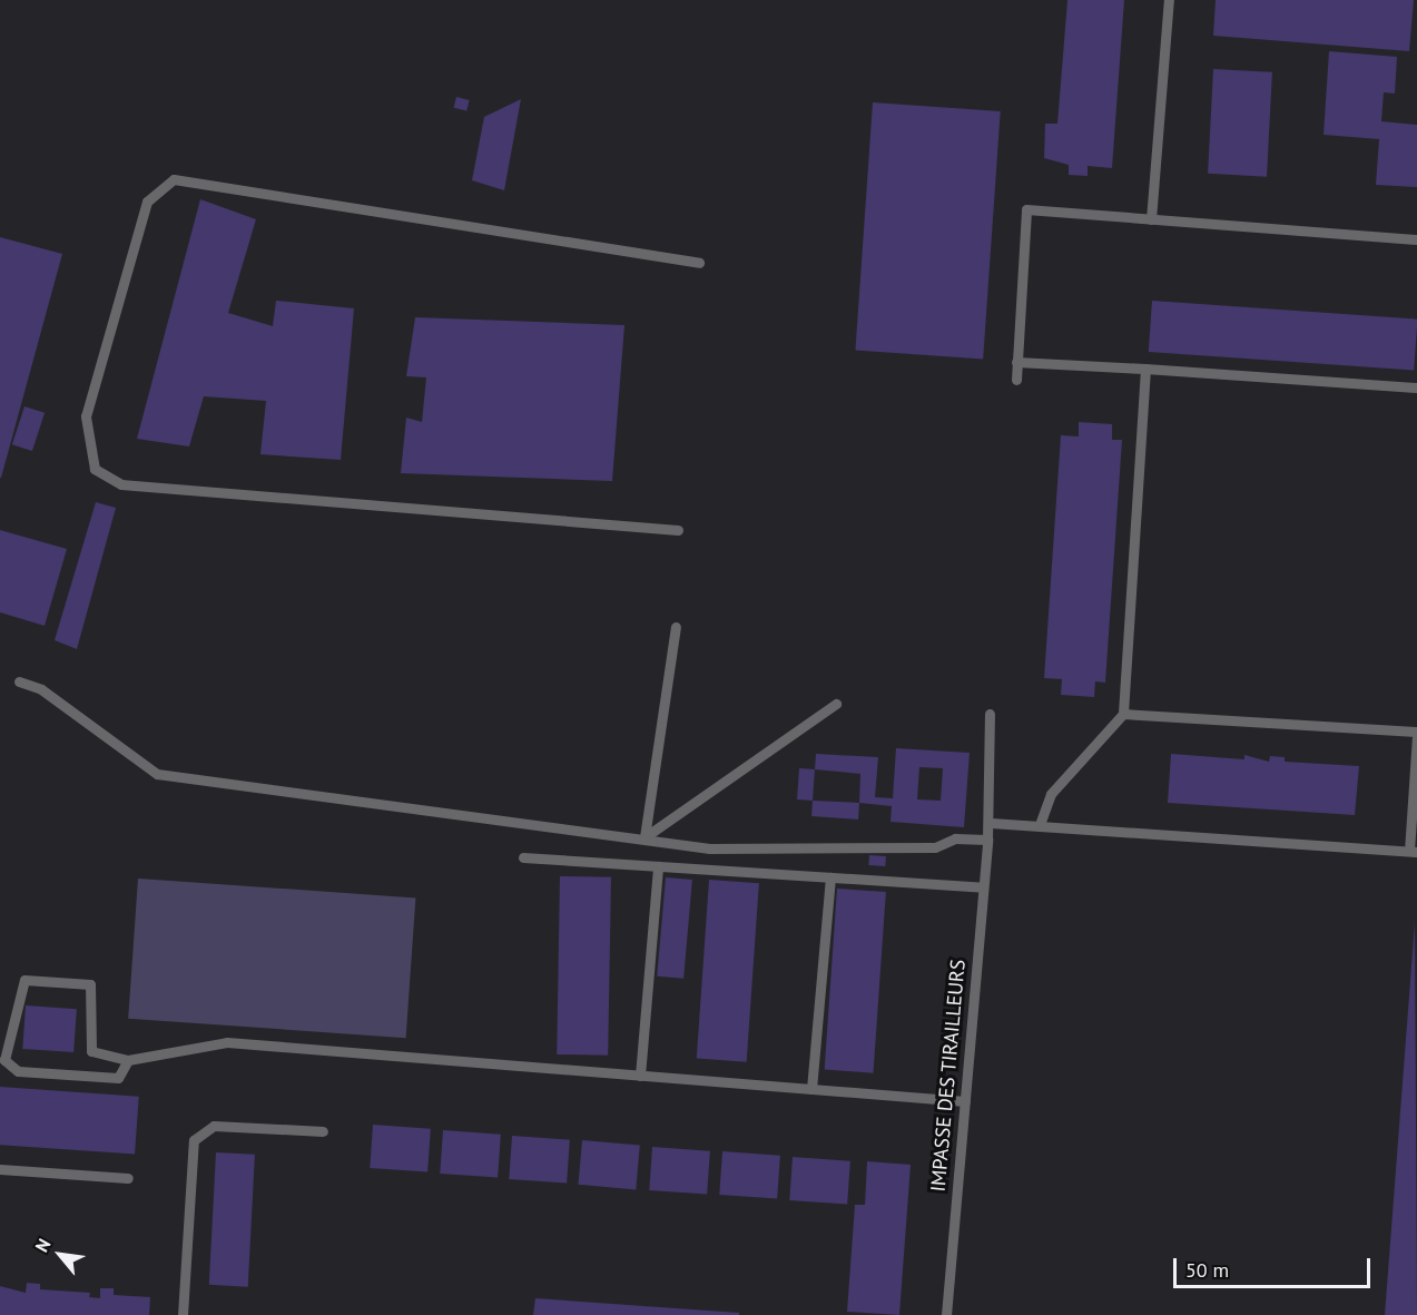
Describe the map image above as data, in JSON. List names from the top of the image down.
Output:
{
  "streets": {
    "lane": ["IMPASSE DES TIRAILLEURS"]
  },
  "scale_bar": "50 m",
  "north": "top left"
}
